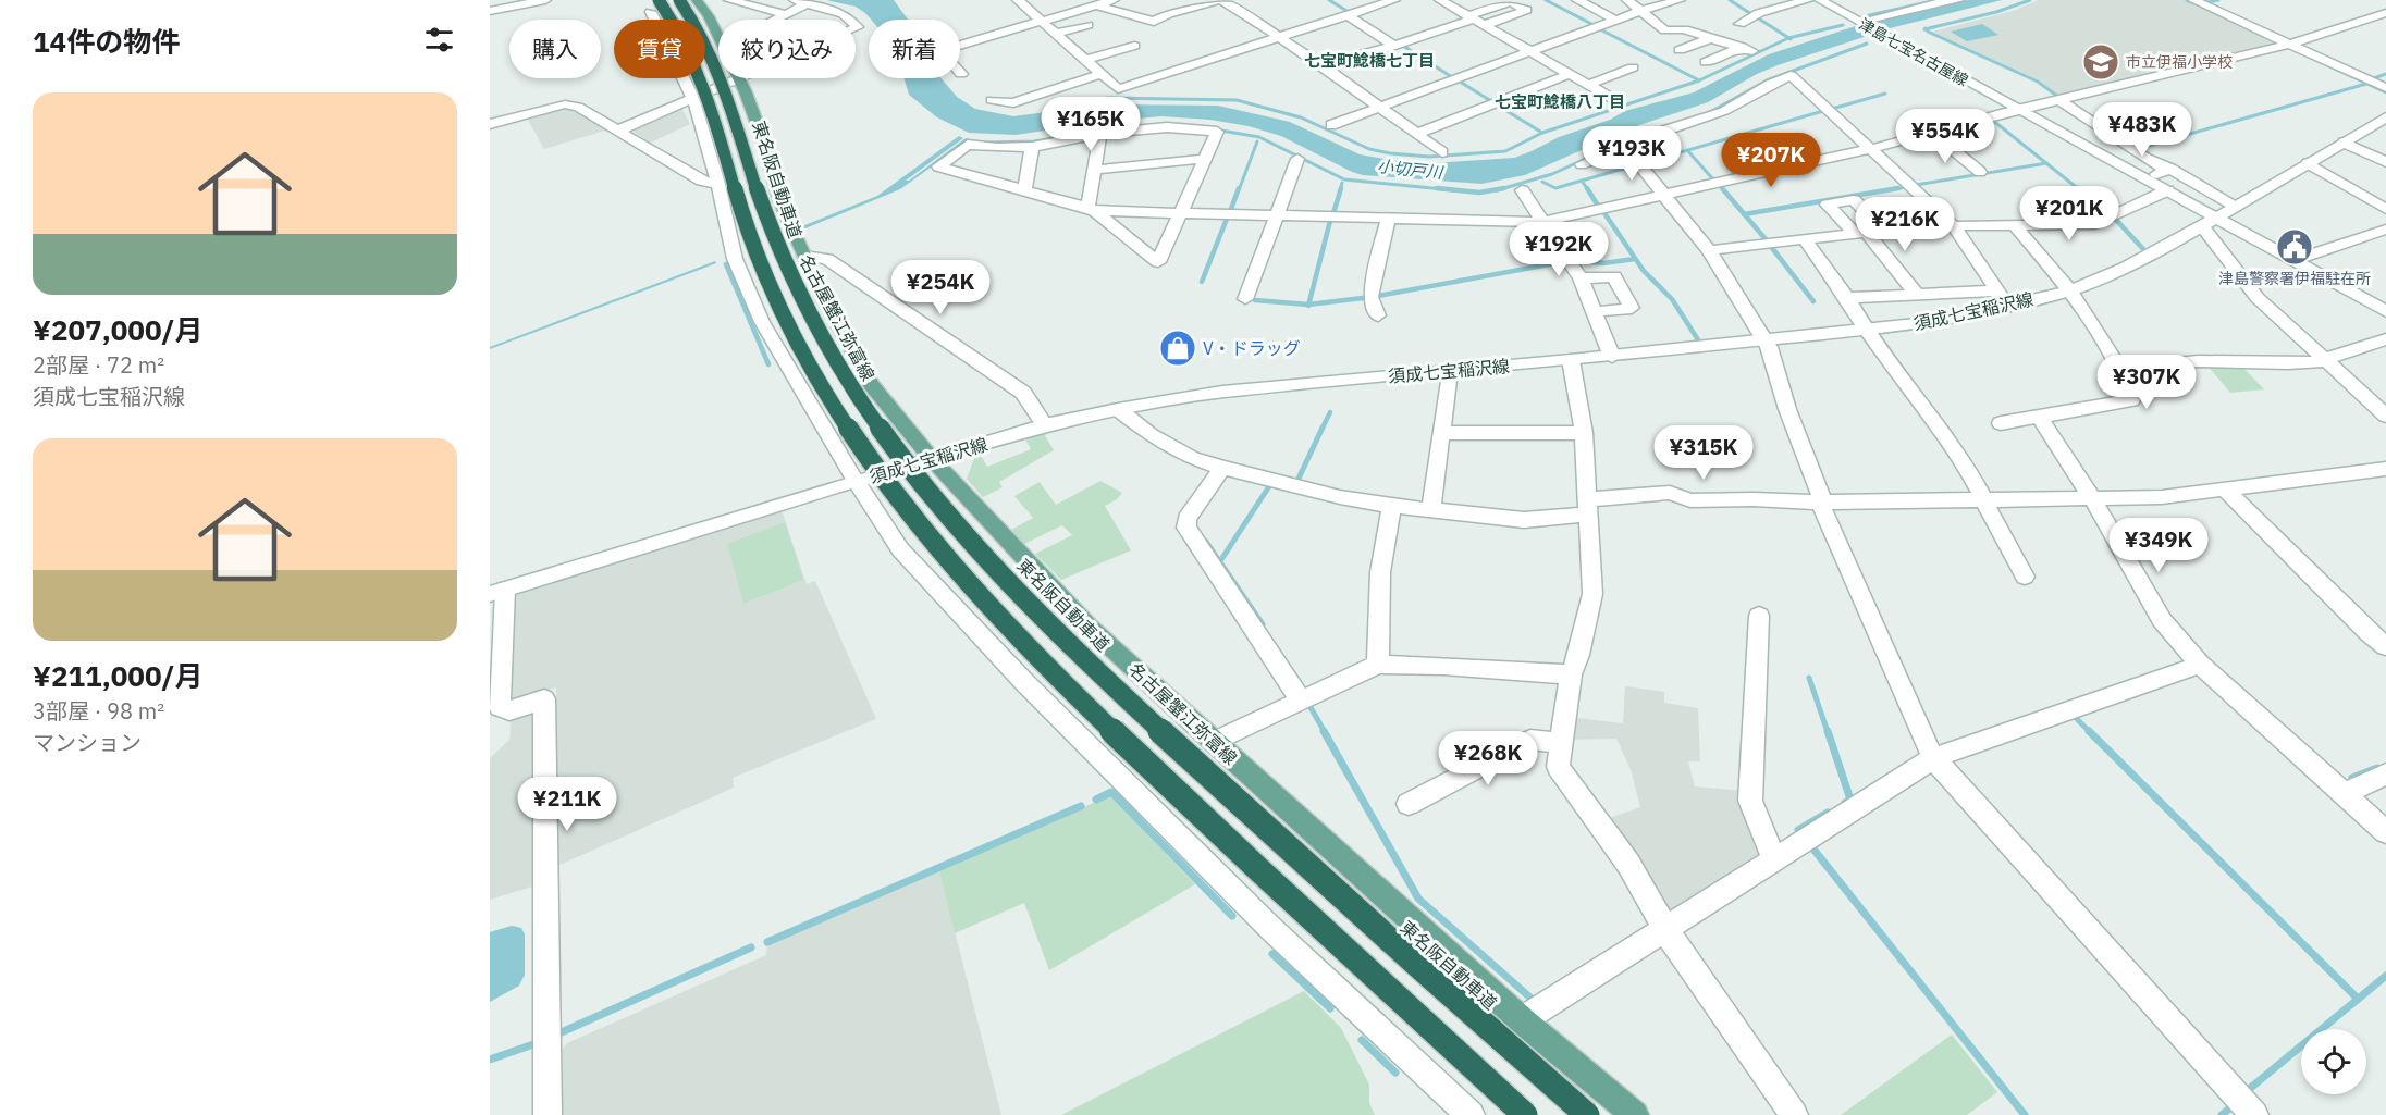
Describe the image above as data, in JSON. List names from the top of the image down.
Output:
{
  "streets": {
    "highway": ["東名阪自動車道"],
    "main road": ["名古屋蟹江弥富線"],
    "street": ["津島七宝名古屋線", "須成七宝稲沢線"]
  },
  "crossings": [
    ["津島七宝名古屋線", "須成七宝稲沢線"],
    ["須成七宝稲沢線", "名古屋蟹江弥富線"]
  ],
  "districts": ["七宝町鯰橋七丁目", "七宝町鯰橋八丁目"],
  "water": ["小切戸川"],
  "places": {
    "school or university": ["市立伊福小学校"],
    "public building": ["津島警察署伊福駐在所"],
    "shop": ["V・ドラッグ"]
  },
  "page": {
    "heading": "14件の物件",
    "chip": [
      "購入",
      "賃貸",
      "絞り込み",
      "新着"
    ],
    "list": [
      {
        "name": "¥207,000/月",
        "note": "2部屋 · 72 m² · 須成七宝稲沢線"
      },
      {
        "name": "¥211,000/月",
        "note": "3部屋 · 98 m² · マンション"
      }
    ],
    "price": [
      "¥165K",
      "¥483K",
      "¥554K",
      "¥193K",
      "¥207K",
      "¥201K",
      "¥216K",
      "¥192K",
      "¥254K",
      "¥307K",
      "¥315K",
      "¥349K",
      "¥268K",
      "¥211K"
    ]
  }
}
